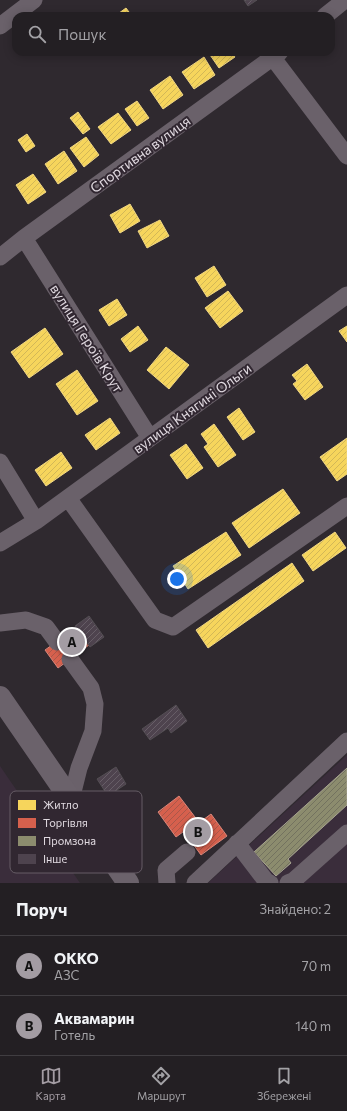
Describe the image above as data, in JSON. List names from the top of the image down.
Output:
{
  "streets": {
    "street": ["Спортивна вулиця", "вулиця Героїв Крут", "вулиця Княгині Ольги"]
  },
  "crossings": [
    ["Спортивна вулиця", "вулиця Героїв Крут"],
    ["вулиця Героїв Крут", "вулиця Княгині Ольги"]
  ],
  "legend": [
    "Житло",
    "Торгівля",
    "Промзона",
    "Інше"
  ],
  "page": {
    "search": "Пошук",
    "pins": ["A", "B"],
    "heading": ["Поруч", "Знайдено: 2"],
    "list": [
      {
        "mark": "A",
        "name": "OKKO",
        "note": "АЗС",
        "value": "70 m"
      },
      {
        "mark": "B",
        "name": "Аквамарин",
        "note": "Готель",
        "value": "140 m"
      }
    ],
    "nav": ["Карта", "Маршрут", "Збережені"]
  }
}
